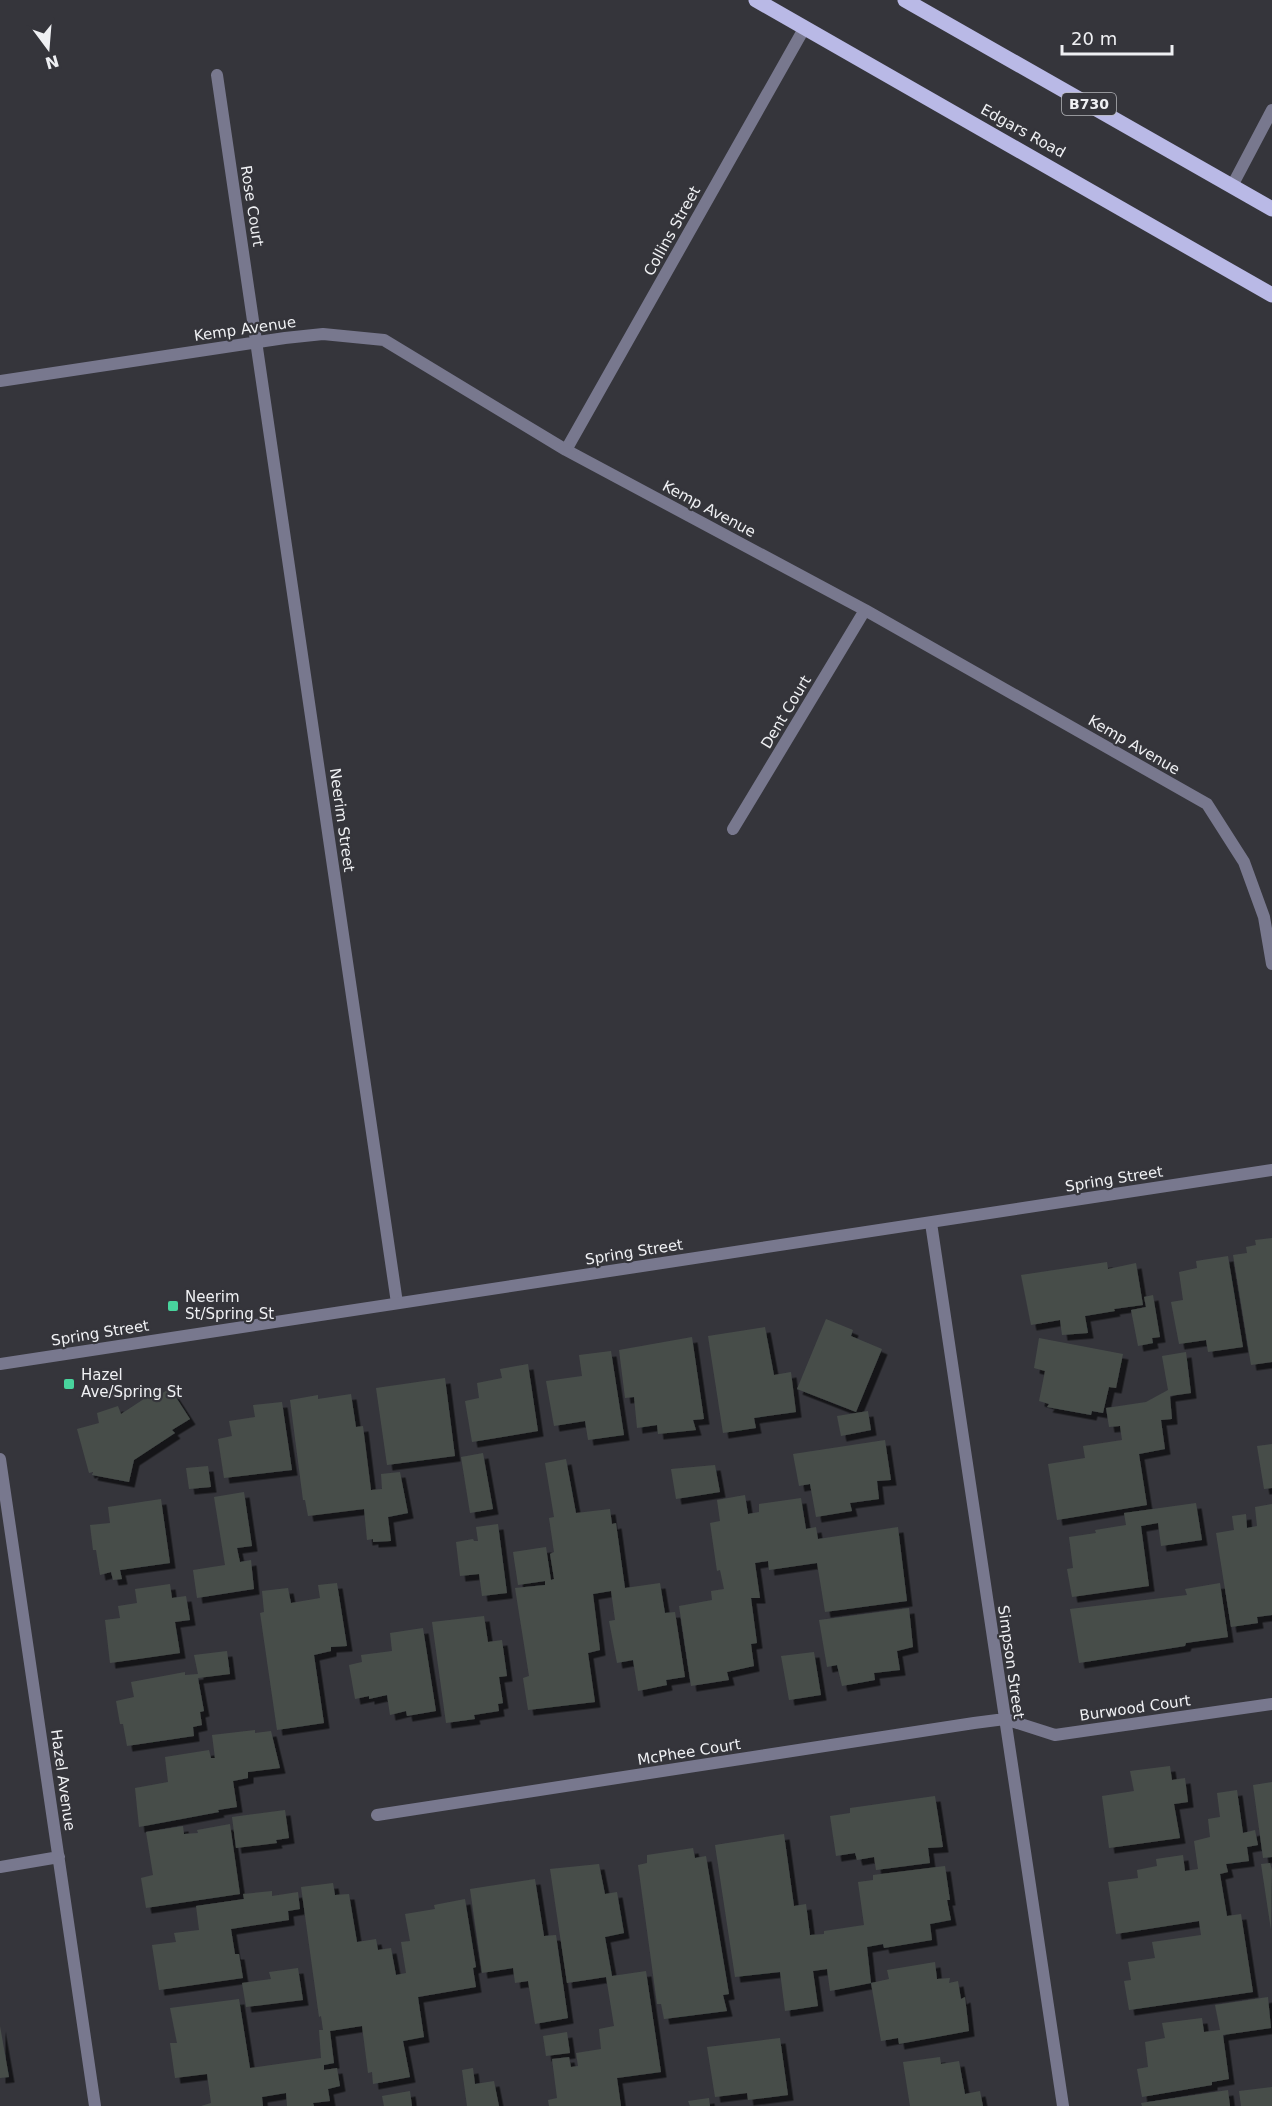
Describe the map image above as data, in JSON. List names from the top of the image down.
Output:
{
  "streets": {
    "main road": ["B730", "Edgars Road"],
    "street": [
      "Rose Court",
      "Collins Street",
      "Kemp Avenue",
      "Dent Court",
      "Neerim Street",
      "Spring Street",
      "Simpson Street",
      "Burwood Court",
      "McPhee Court",
      "Hazel Avenue"
    ]
  },
  "crossings": [
    ["Edgars Road", "Collins Street"],
    ["Rose Court", "Kemp Avenue"],
    ["Rose Court", "Neerim Street"],
    ["Collins Street", "Kemp Avenue"],
    ["Kemp Avenue", "Dent Court"],
    ["Kemp Avenue", "Neerim Street"],
    ["Neerim Street", "Spring Street"],
    ["Spring Street", "Simpson Street"],
    ["Simpson Street", "Burwood Court"],
    ["Simpson Street", "McPhee Court"],
    ["Burwood Court", "McPhee Court"]
  ],
  "places": {
    "transit": ["Neerim St/Spring St", "Hazel Ave/Spring St"]
  },
  "scale_bar": "20 m",
  "north": "bottom"
}
